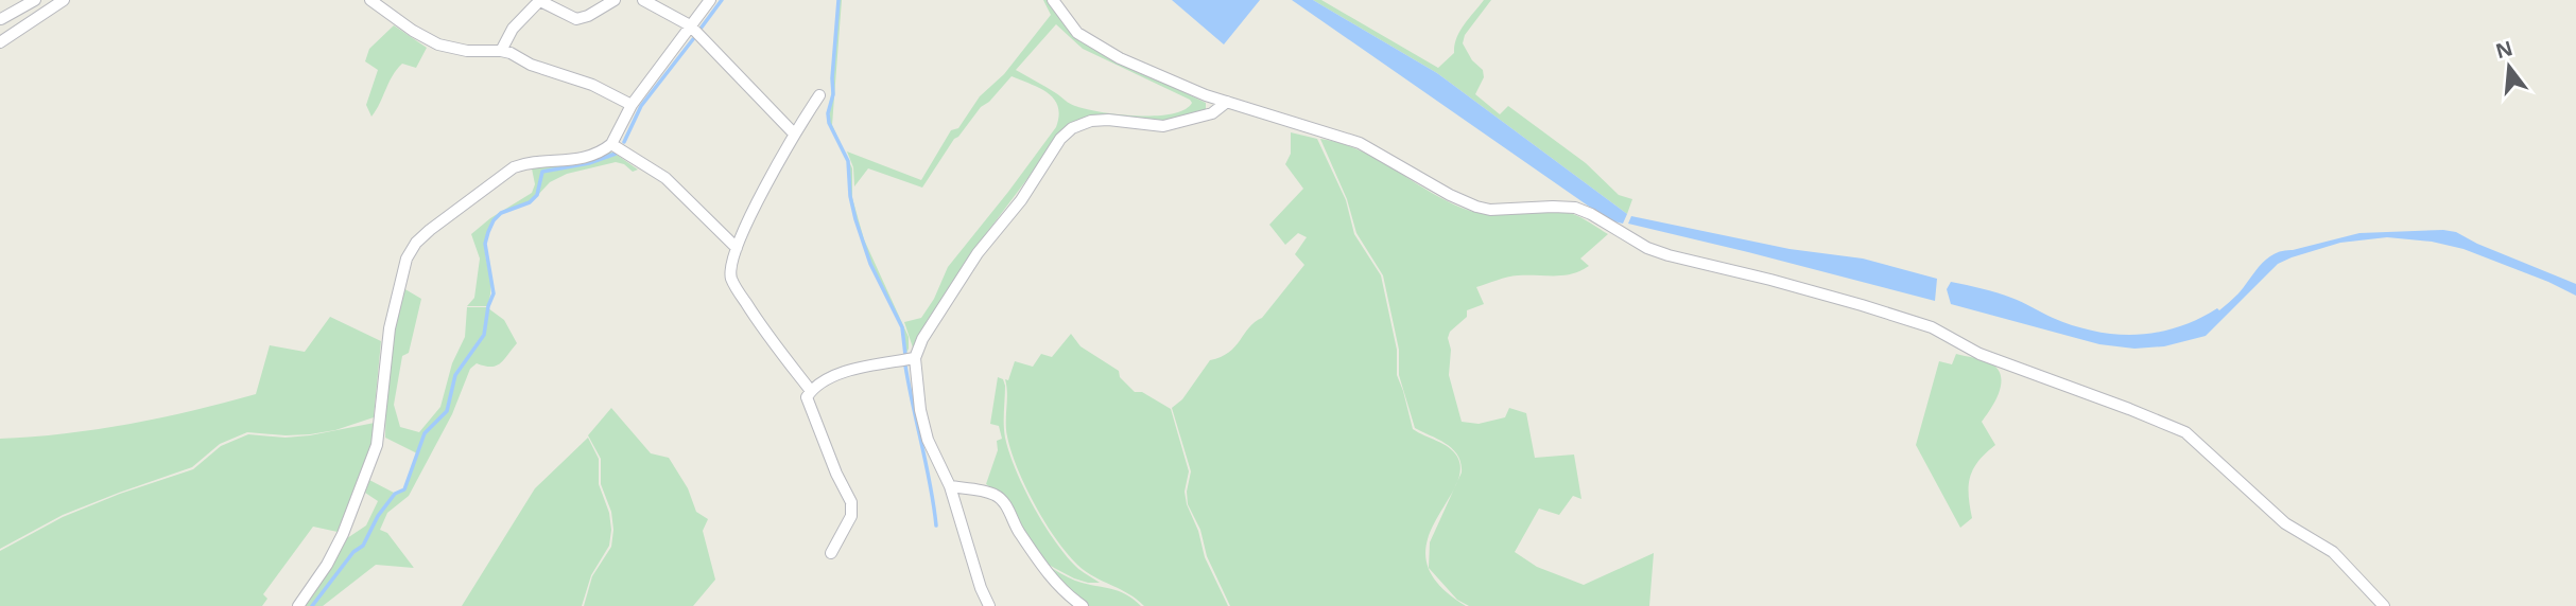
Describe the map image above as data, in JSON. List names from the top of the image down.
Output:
{
  "north": "top"
}
